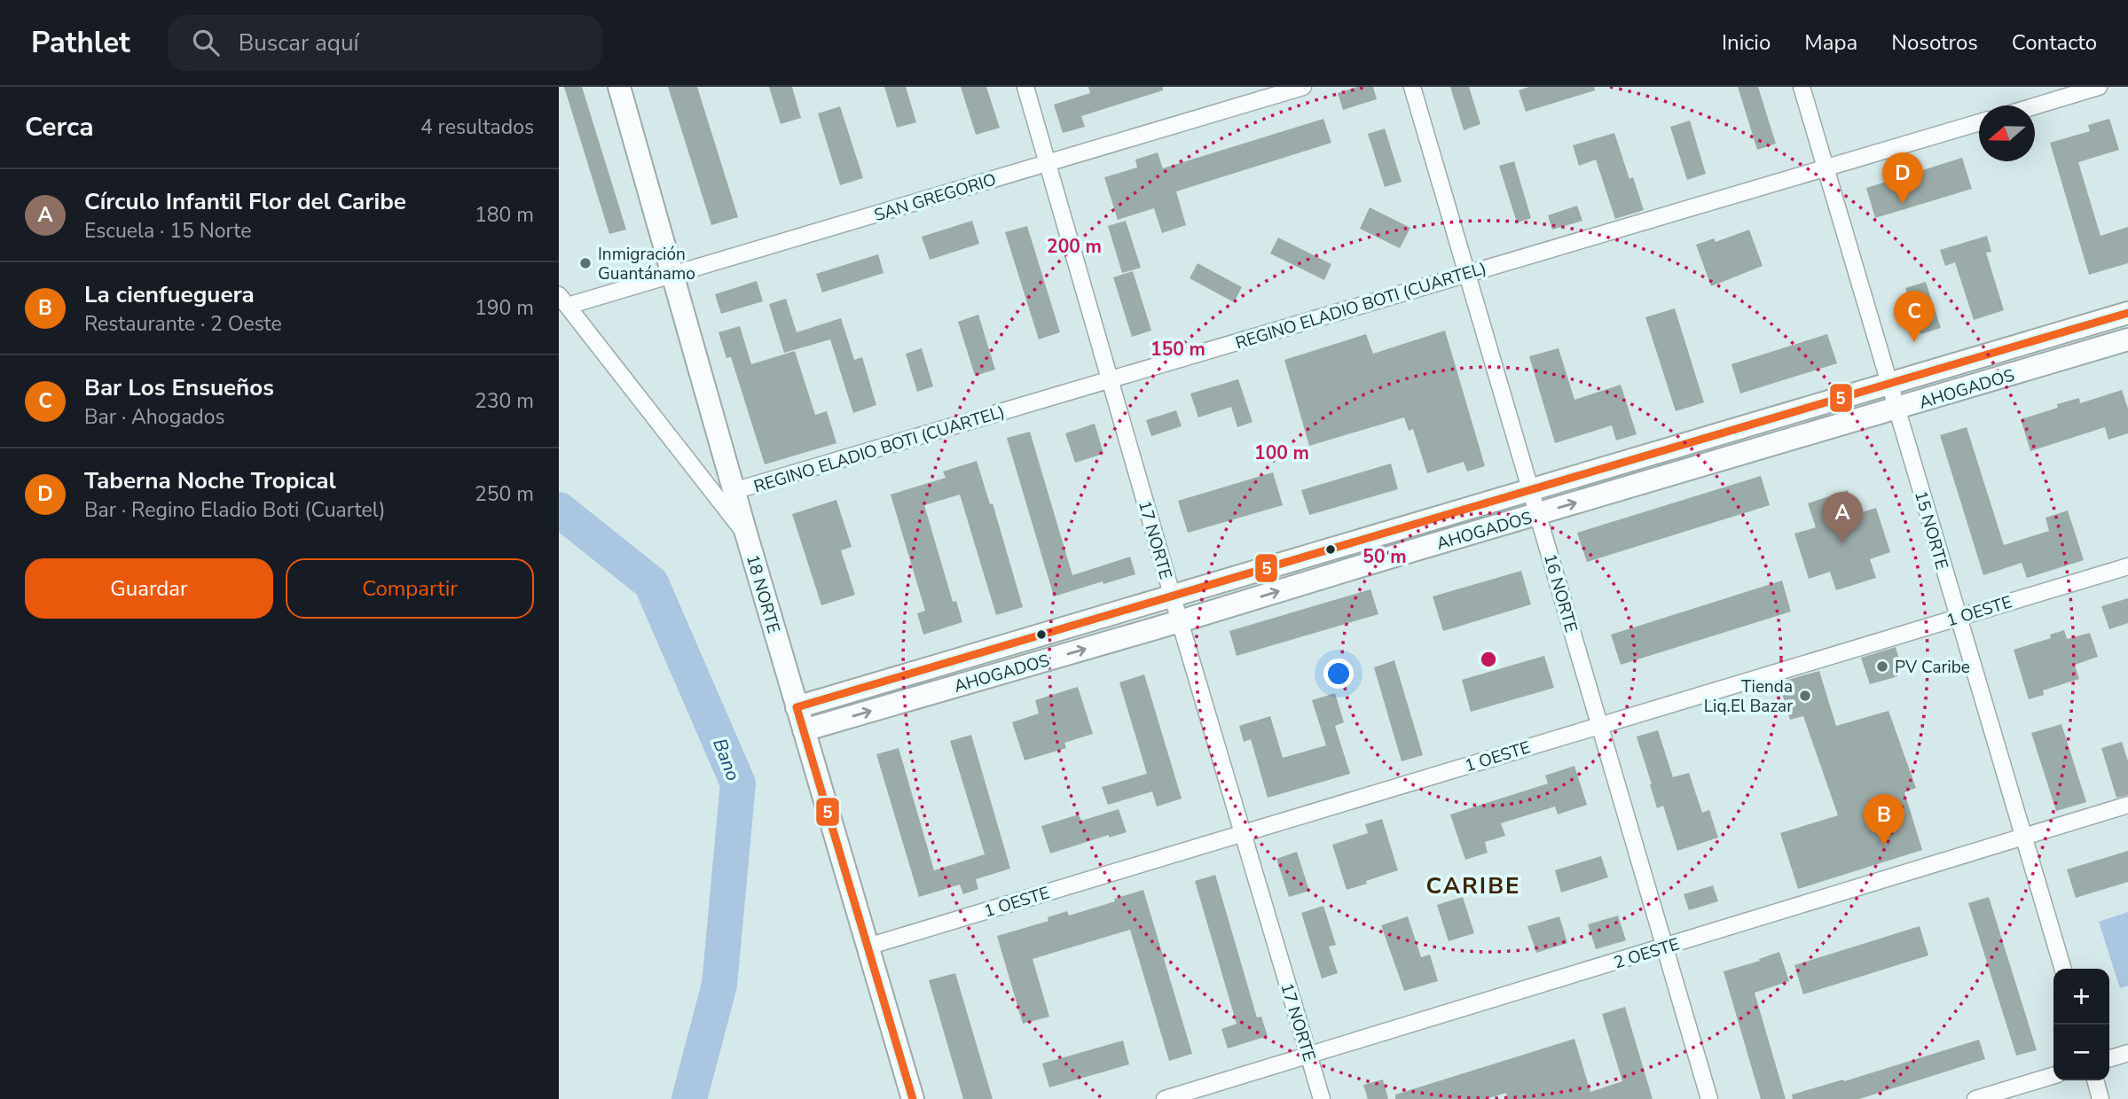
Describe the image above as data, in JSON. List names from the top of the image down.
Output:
{
  "streets": {
    "main road": ["AHOGADOS", "18 NORTE"],
    "street": [
      "SAN GREGORIO",
      "REGINO ELADIO BOTI (CUARTEL)",
      "15 NORTE",
      "17 NORTE",
      "16 NORTE",
      "1 OESTE",
      "2 OESTE"
    ]
  },
  "crossings": [
    ["SAN GREGORIO", "17 NORTE"],
    ["SAN GREGORIO", "18 NORTE"],
    ["REGINO ELADIO BOTI (CUARTEL)", "15 NORTE"],
    ["REGINO ELADIO BOTI (CUARTEL)", "17 NORTE"],
    ["REGINO ELADIO BOTI (CUARTEL)", "16 NORTE"],
    ["REGINO ELADIO BOTI (CUARTEL)", "18 NORTE"],
    ["AHOGADOS", "15 NORTE"],
    ["AHOGADOS", "17 NORTE"],
    ["AHOGADOS", "16 NORTE"],
    ["AHOGADOS", "18 NORTE"],
    ["15 NORTE", "1 OESTE"],
    ["15 NORTE", "2 OESTE"],
    ["17 NORTE", "1 OESTE"],
    ["17 NORTE", "2 OESTE"],
    ["16 NORTE", "1 OESTE"],
    ["16 NORTE", "2 OESTE"],
    ["18 NORTE", "1 OESTE"]
  ],
  "districts": ["CARIBE"],
  "water": ["Bano"],
  "places": ["Inmigración Guantánamo", "PV Caribe", "Tienda Liq.El Bazar"],
  "lines": ["transit line 5"],
  "north": "left",
  "page": {
    "header": "Pathlet",
    "search": "Buscar aquí",
    "nav": [
      "Inicio",
      "Mapa",
      "Nosotros",
      "Contacto"
    ],
    "heading": ["Cerca", "4 resultados"],
    "pins": [
      "D",
      "C",
      "A",
      "B"
    ],
    "list": [
      {
        "mark": "A",
        "name": "Círculo Infantil Flor del Caribe",
        "note": "Escuela · 15 Norte",
        "value": "180 m"
      },
      {
        "mark": "B",
        "name": "La cienfueguera",
        "note": "Restaurante · 2 Oeste",
        "value": "190 m"
      },
      {
        "mark": "C",
        "name": "Bar Los Ensueños",
        "note": "Bar · Ahogados",
        "value": "230 m"
      },
      {
        "mark": "D",
        "name": "Taberna Noche Tropical",
        "note": "Bar · Regino Eladio Boti (Cuartel)",
        "value": "250 m"
      }
    ],
    "buttons": ["Guardar", "Compartir"],
    "map_buttons": ["+", "−"]
  },
  "rings": [
    "200 m",
    "150 m",
    "100 m",
    "50 m"
  ]
}
